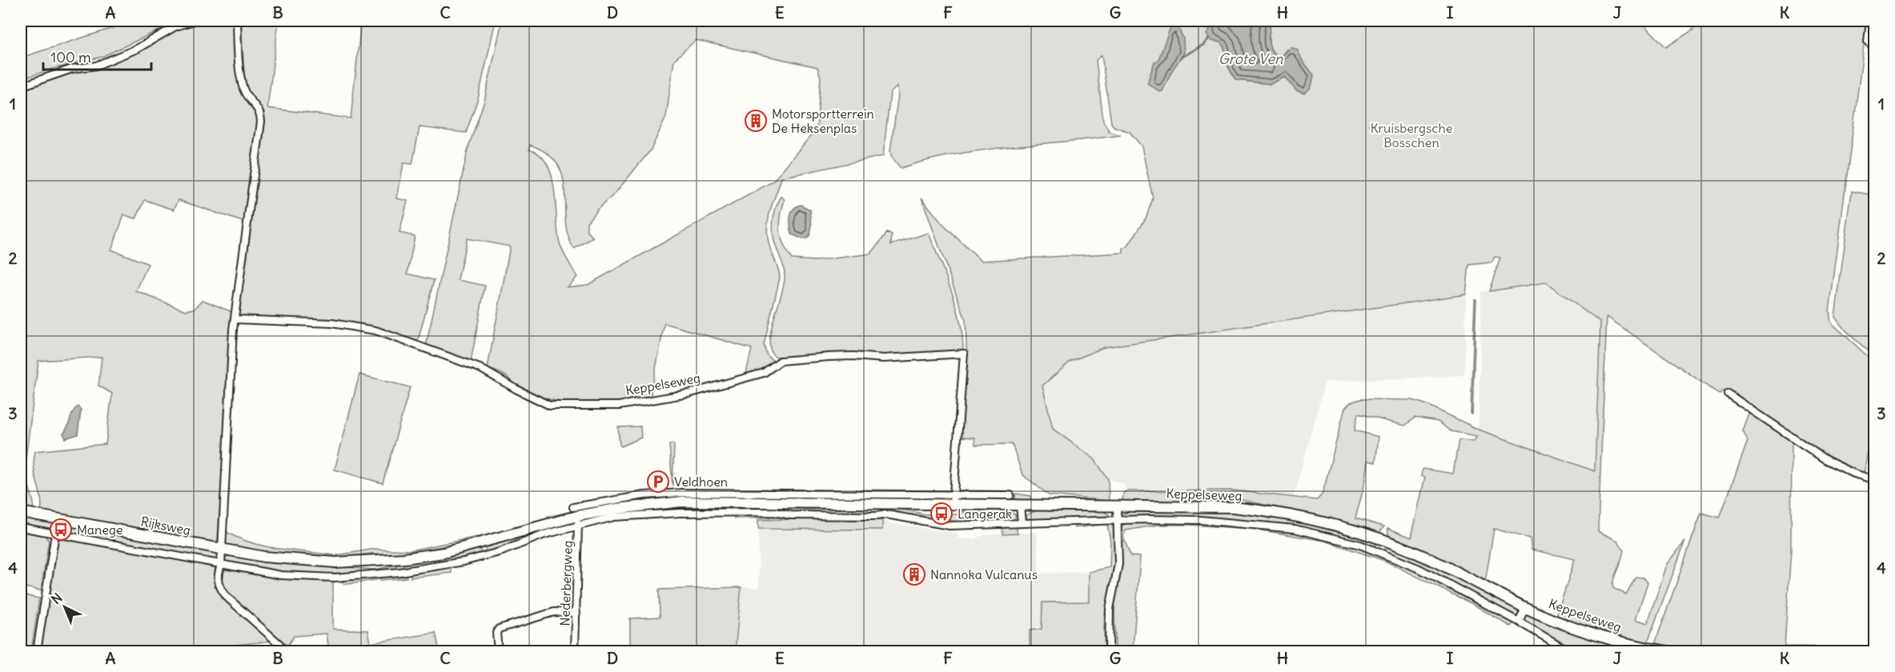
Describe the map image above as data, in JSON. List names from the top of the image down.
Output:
{
  "streets": {
    "main road": ["Keppelseweg", "Rijksweg"],
    "street": ["Nederbergweg"]
  },
  "crossings": [
    ["Keppelseweg", "Rijksweg"],
    ["Keppelseweg", "Nederbergweg"]
  ],
  "water": ["Grote Ven"],
  "parks": ["Kruisbergsche Bosschen"],
  "places": {
    "building": ["Motorsportterrein De Heksenplas", "Nannoka Vulcanus"],
    "parking": ["Veldhoen"],
    "bus stop": ["Langerak", "Manege"]
  },
  "scale_bar": "100 m",
  "north": "top left",
  "grid": {
    "columns": [
      "A",
      "B",
      "C",
      "D",
      "E",
      "F",
      "G",
      "H",
      "I",
      "J",
      "K"
    ],
    "rows": [
      "1",
      "2",
      "3",
      "4"
    ]
  }
}
